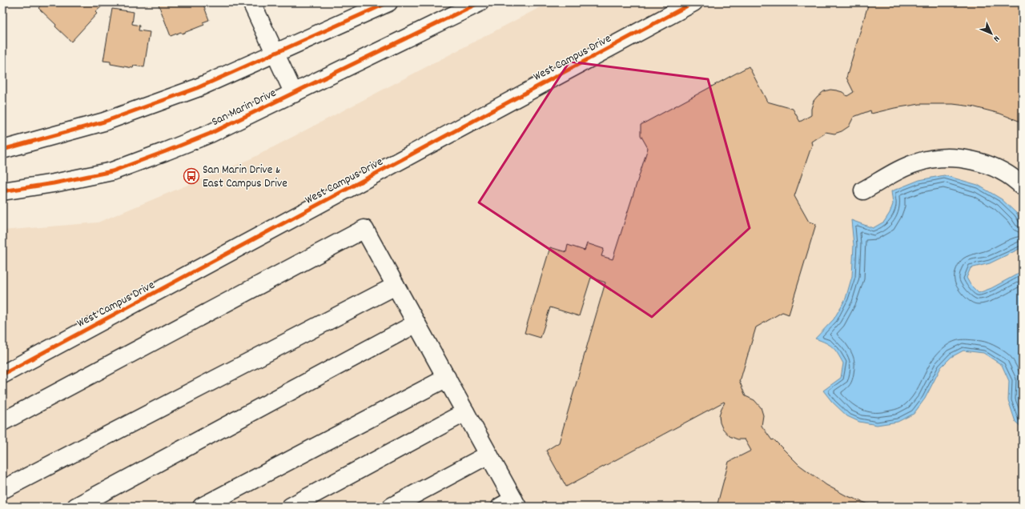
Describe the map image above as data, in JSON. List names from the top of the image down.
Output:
{
  "streets": {
    "main road": ["West Campus Drive", "San Marin Drive"]
  },
  "places": {
    "bus stop": ["San Marin Drive & East Campus Drive"]
  },
  "north": "bottom right"
}
